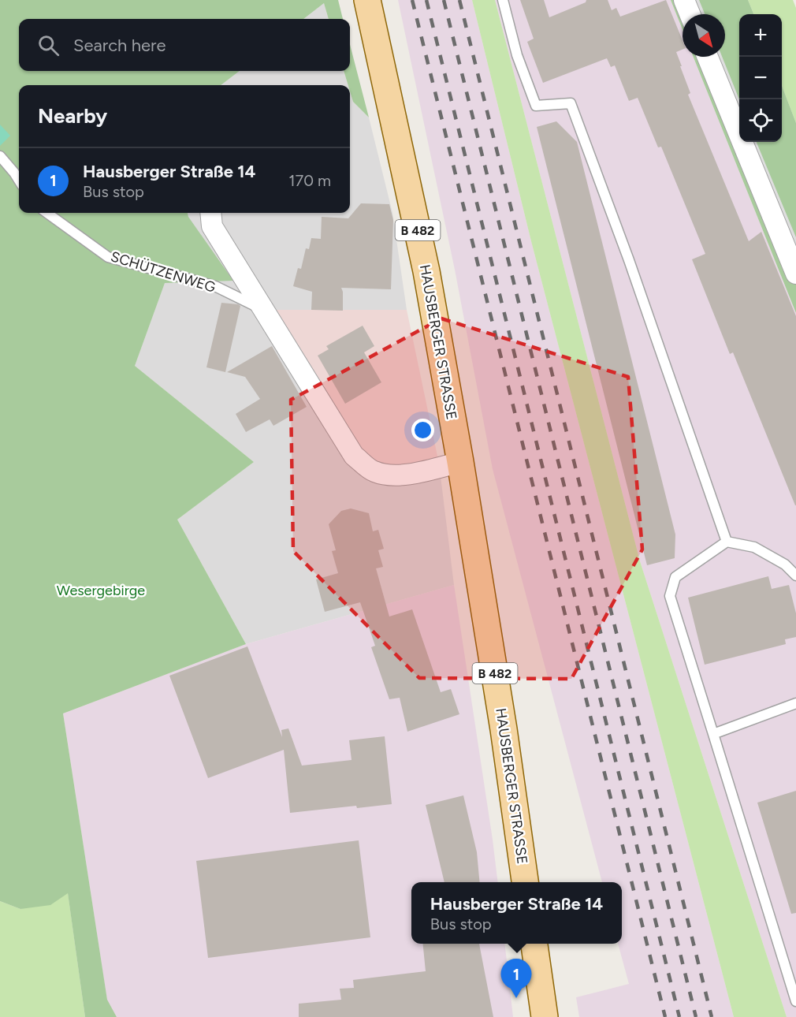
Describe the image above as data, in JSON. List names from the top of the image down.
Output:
{
  "streets": {
    "main road": ["B 482", "HAUSBERGER STRASSE"],
    "lane": ["SCHÜTZENWEG"]
  },
  "parks": ["Wesergebirge"],
  "north": "bottom right",
  "page": {
    "map_buttons": ["+", "−"],
    "search": "Search here",
    "heading": "Nearby",
    "list": [
      {
        "mark": "1",
        "name": "Hausberger Straße 14",
        "note": "Bus stop",
        "value": "170 m"
      }
    ],
    "popup": ["Hausberger Straße 14", "Bus stop"],
    "pins": "1"
  }
}
